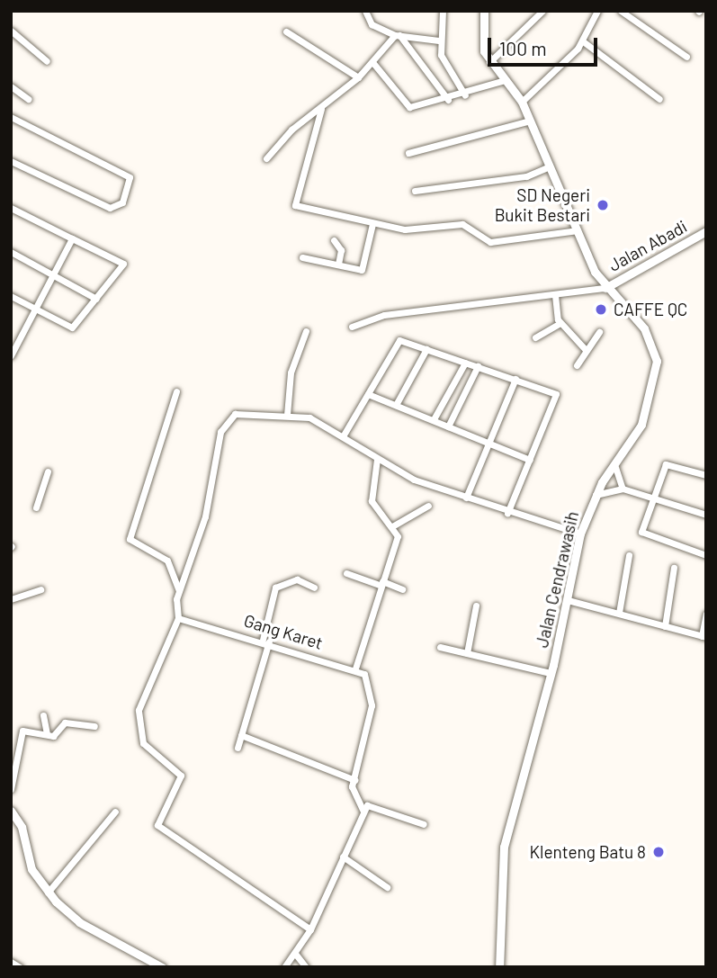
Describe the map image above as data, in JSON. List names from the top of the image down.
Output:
{
  "streets": {
    "street": ["Jalan Abadi", "Jalan Cendrawasih", "Gang Karet"]
  },
  "crossings": [
    ["Jalan Abadi", "Jalan Cendrawasih"]
  ],
  "places": ["SD Negeri Bukit Bestari", "CAFFE QC", "Klenteng Batu 8"],
  "scale_bar": "100 m"
}
